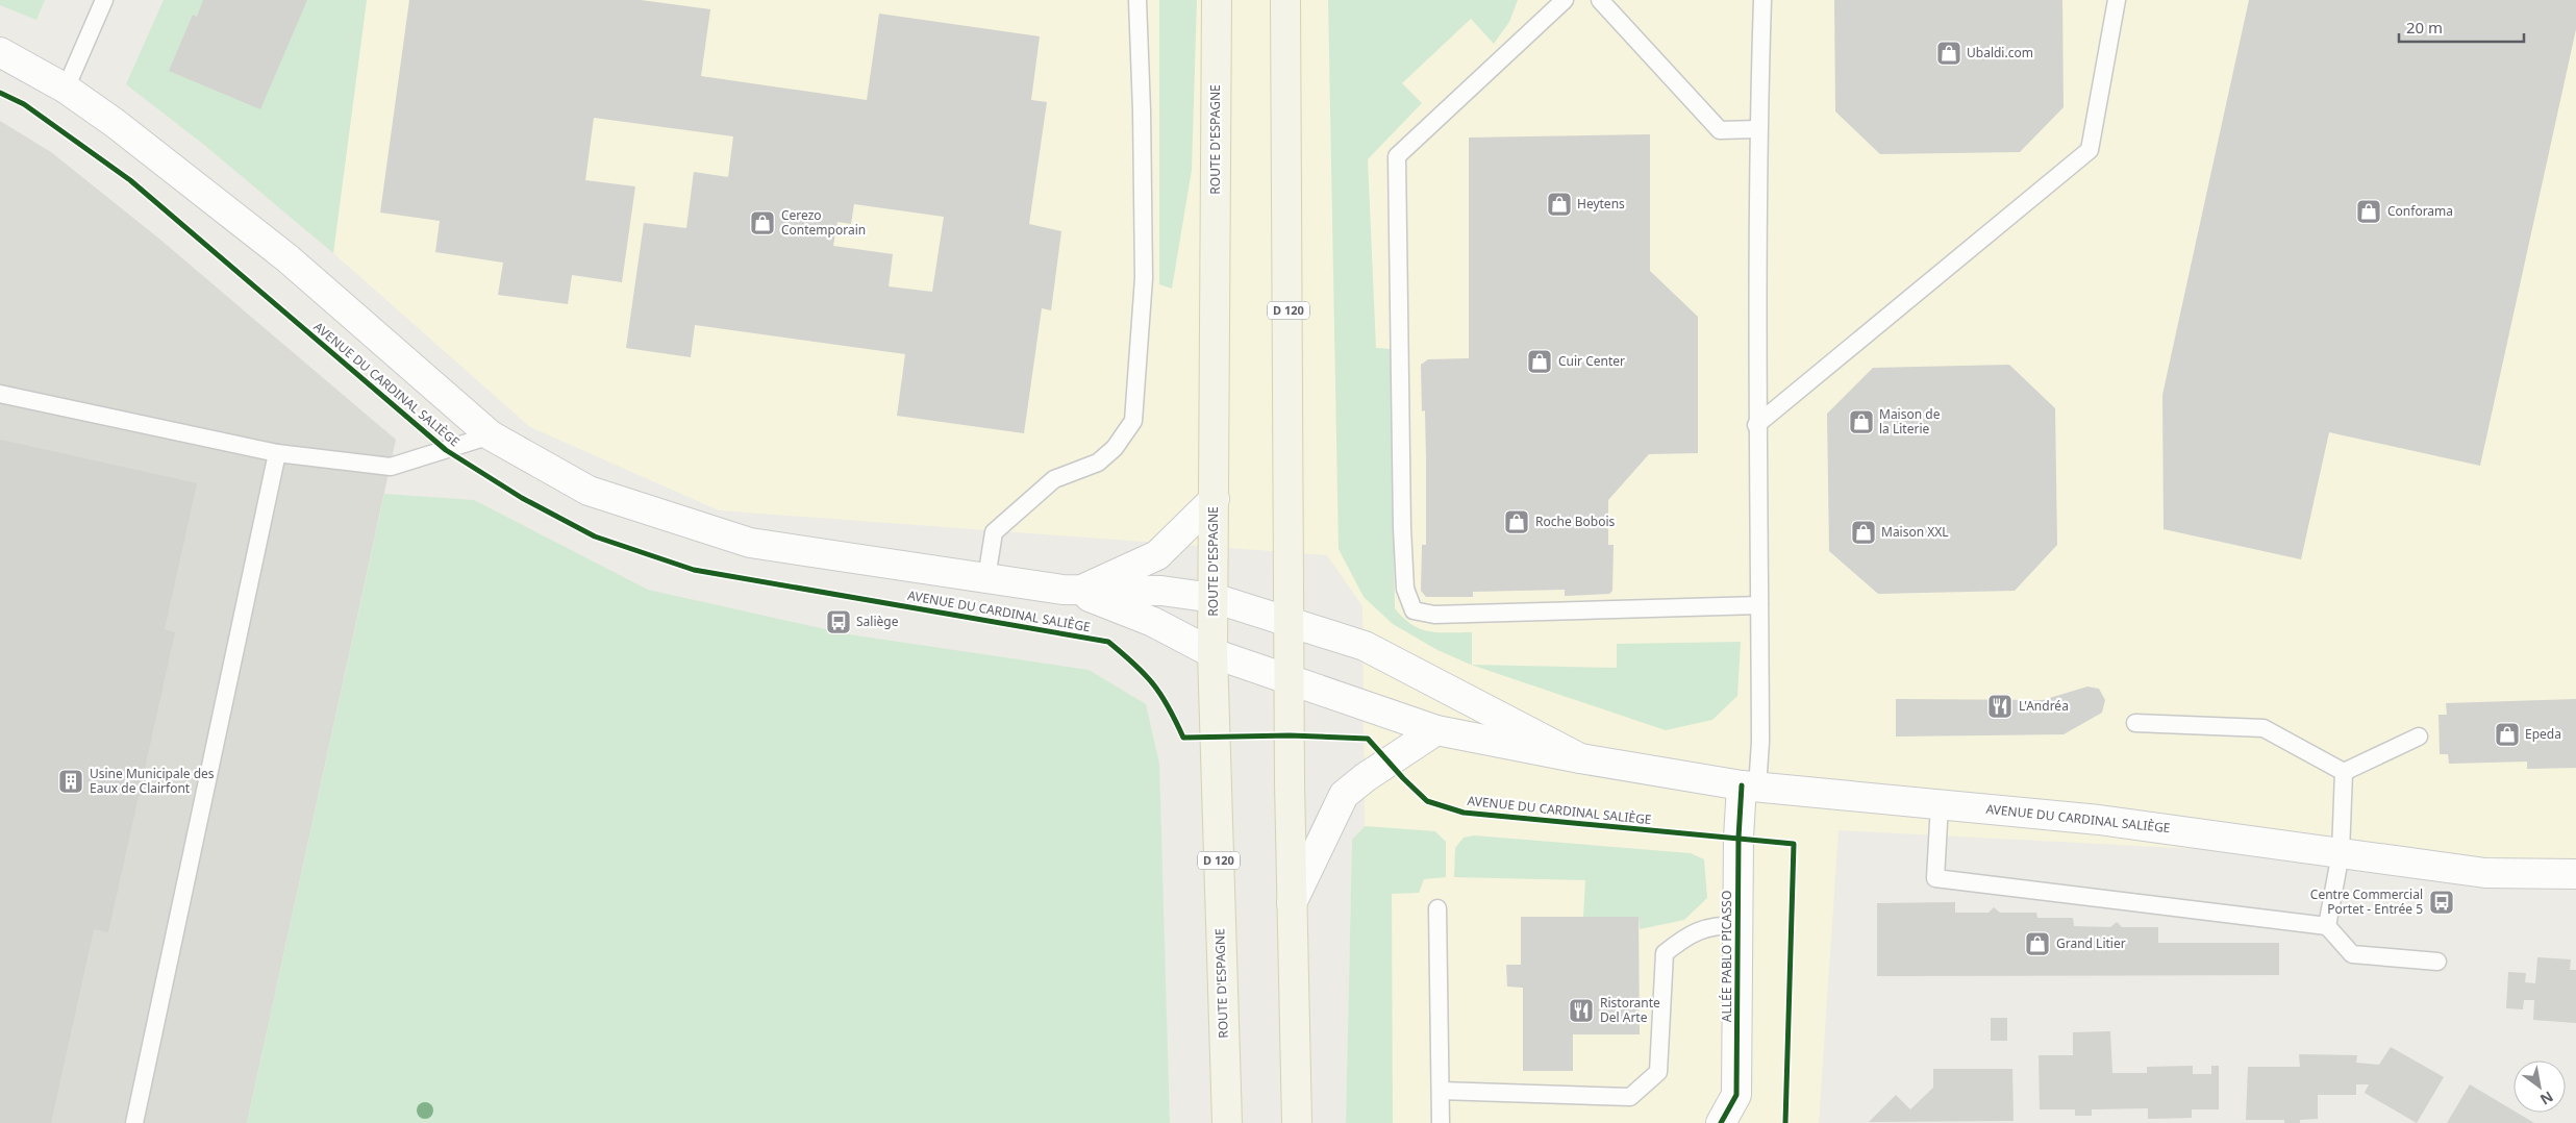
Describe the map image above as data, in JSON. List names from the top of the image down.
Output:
{
  "streets": {
    "main road": [
      "ROUTE D'ESPAGNE",
      "D 120",
      "AVENUE DU CARDINAL SALIÈGE",
      "ALLÉE PABLO PICASSO"
    ]
  },
  "crossings": [
    ["ROUTE D'ESPAGNE", "AVENUE DU CARDINAL SALIÈGE"],
    ["D 120", "AVENUE DU CARDINAL SALIÈGE"],
    ["AVENUE DU CARDINAL SALIÈGE", "ALLÉE PABLO PICASSO"]
  ],
  "places": {
    "shop": [
      "Ubaldi.com",
      "Heytens",
      "Conforama",
      "Cerezo Contemporain",
      "Cuir Center",
      "Maison de la Literie",
      "Roche Bobois",
      "Maison XXL",
      "Epeda",
      "Grand Litier"
    ],
    "bus stop": ["Saliège", "Centre Commercial Portet - Entrée 5"],
    "restaurant": ["L'Andréa", "Ristorante Del Arte"],
    "building": ["Usine Municipale des Eaux de Clairfont"]
  },
  "scale_bar": "20 m",
  "north": "bottom right"
}
